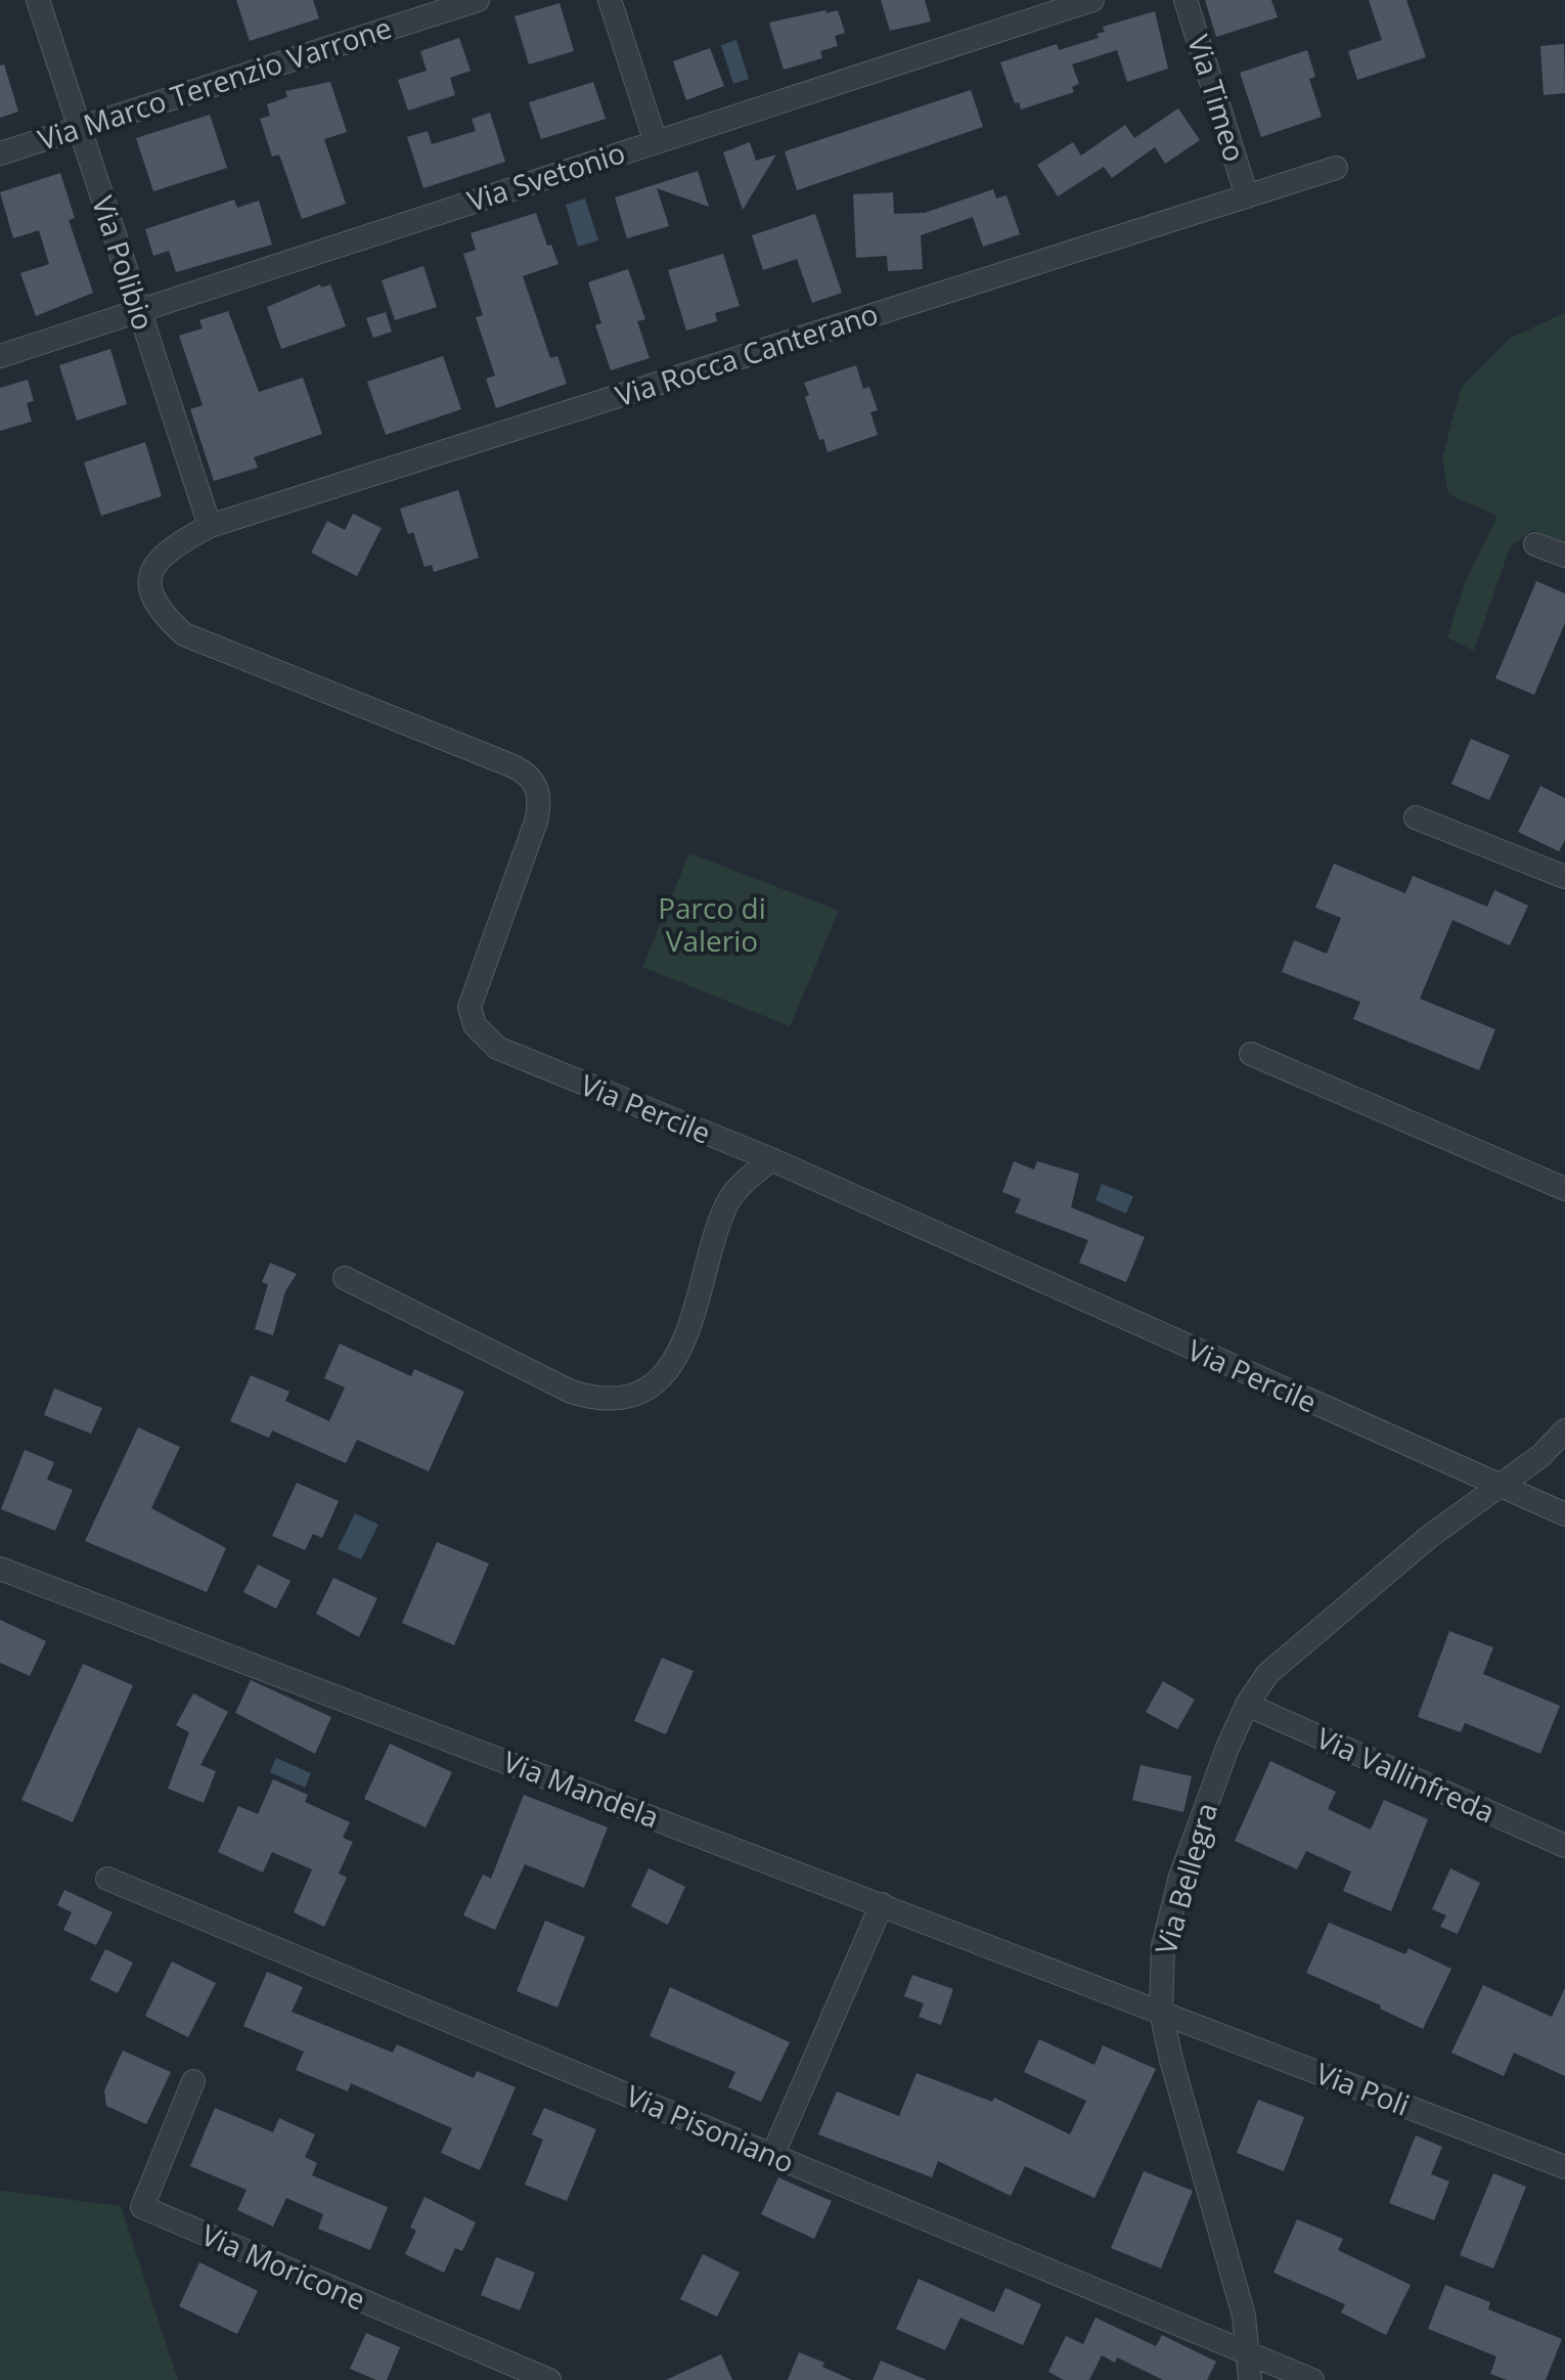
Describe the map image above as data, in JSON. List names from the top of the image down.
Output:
{
  "streets": {
    "street": [
      "Via Marco Terenzio Varrone",
      "Via Timeo",
      "Via Svetonio",
      "Via Polibio",
      "Via Rocca Canterano",
      "Via Percile",
      "Via Vallinfreda",
      "Via Mandela",
      "Via Bellegra",
      "Via Poli",
      "Via Pisoniano",
      "Via Moricone"
    ]
  },
  "crossings": [
    ["Via Marco Terenzio Varrone", "Via Polibio"],
    ["Via Timeo", "Via Rocca Canterano"],
    ["Via Svetonio", "Via Polibio"],
    ["Via Polibio", "Via Rocca Canterano"],
    ["Via Rocca Canterano", "Via Percile"],
    ["Via Percile", "Via Bellegra"],
    ["Via Vallinfreda", "Via Bellegra"],
    ["Via Mandela", "Via Bellegra"],
    ["Via Mandela", "Via Poli"],
    ["Via Bellegra", "Via Poli"],
    ["Via Bellegra", "Via Pisoniano"]
  ],
  "parks": ["Parco di Valerio"]
}
